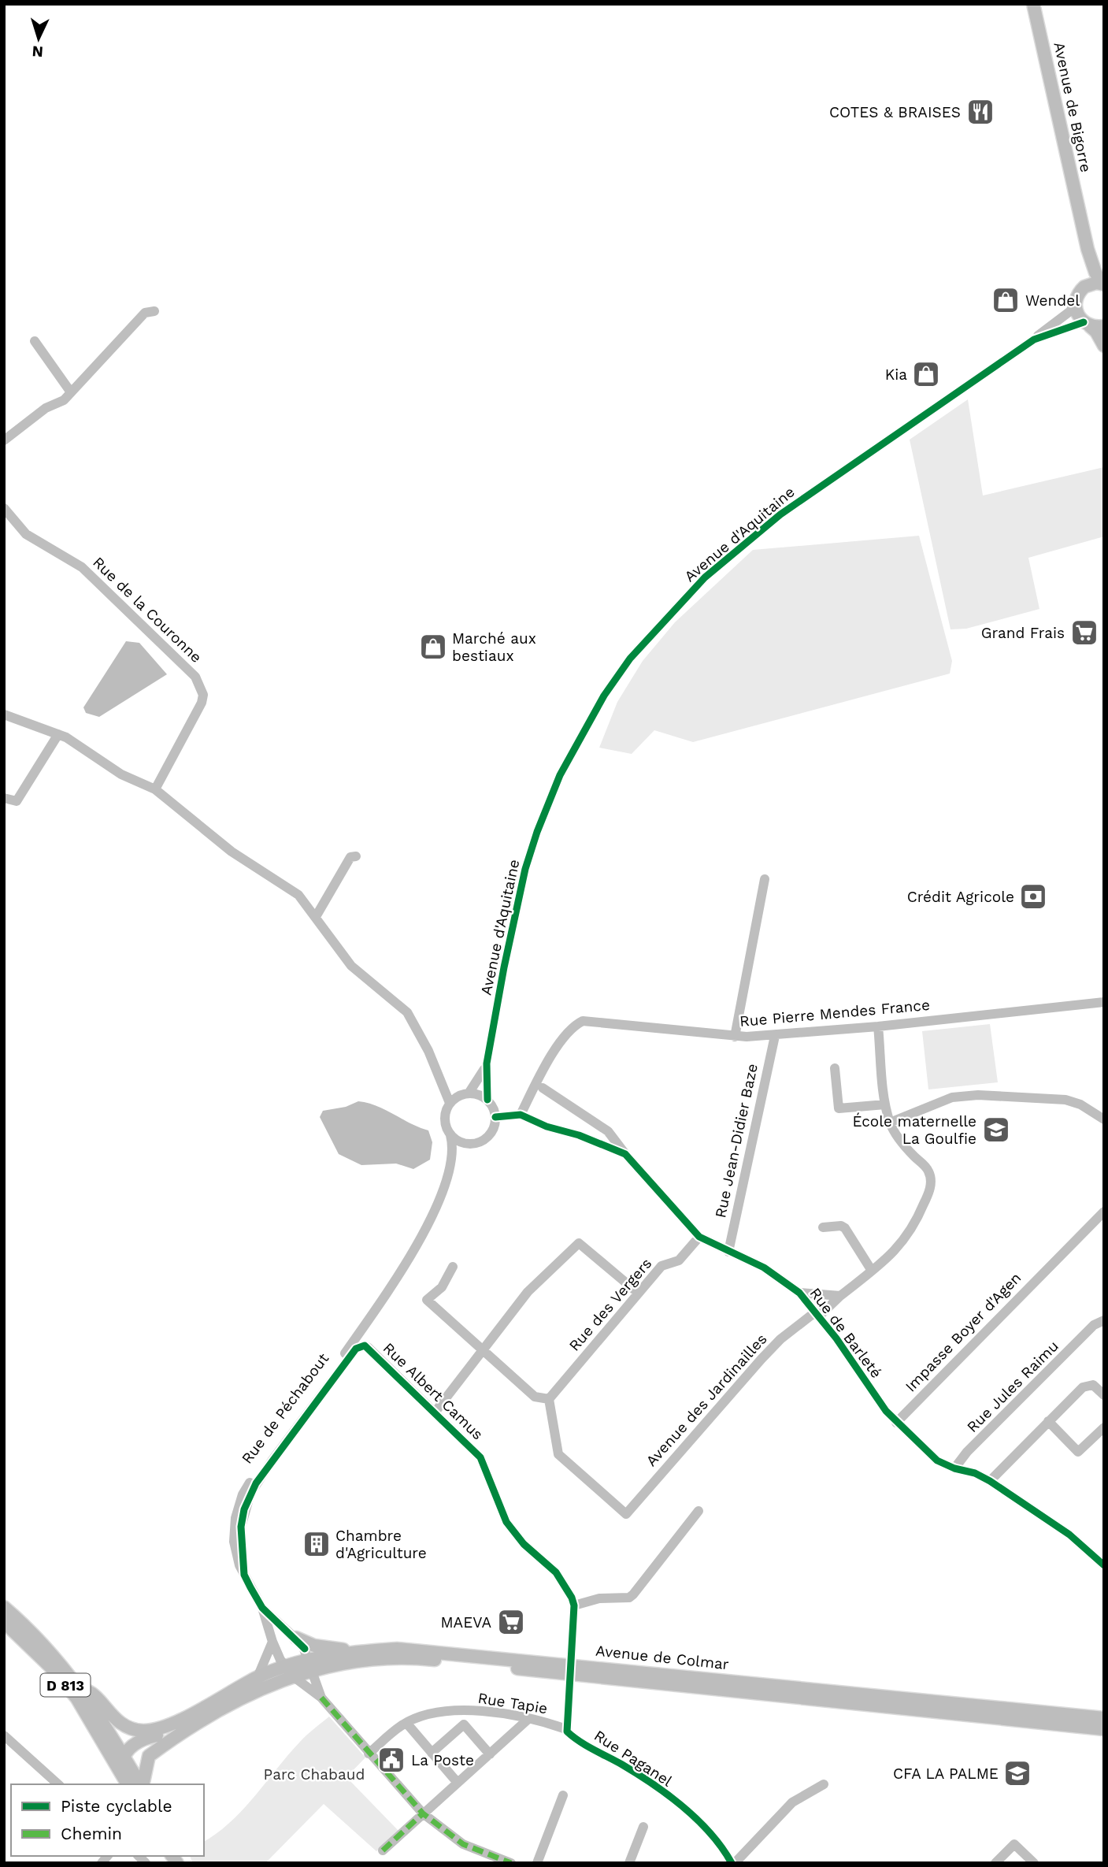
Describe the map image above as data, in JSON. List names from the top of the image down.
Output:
{
  "streets": {
    "main road": ["Avenue de Bigorre", "Avenue de Colmar", "D 813"],
    "street": [
      "Avenue d'Aquitaine",
      "Rue de la Couronne",
      "Rue Pierre Mendes France",
      "Rue Jean-Didier Baze",
      "Rue des Vergers",
      "Impasse Boyer d'Agen",
      "Rue de Barleté",
      "Rue Jules Raimu",
      "Rue Albert Camus",
      "Avenue des Jardinailles",
      "Rue de Péchabout",
      "Rue Tapie",
      "Rue Paganel"
    ]
  },
  "crossings": [
    ["Avenue d'Aquitaine", "Rue de Barleté"],
    ["Avenue d'Aquitaine", "Rue de Péchabout"],
    ["Rue Pierre Mendes France", "Rue Jean-Didier Baze"],
    ["Rue Pierre Mendes France", "Rue de Barleté"],
    ["Rue Jean-Didier Baze", "Rue de Barleté"],
    ["Rue des Vergers", "Rue de Barleté"],
    ["Rue des Vergers", "Avenue des Jardinailles"],
    ["Impasse Boyer d'Agen", "Rue de Barleté"],
    ["Rue de Barleté", "Rue Jules Raimu"],
    ["Rue de Barleté", "Avenue des Jardinailles"],
    ["Rue de Barleté", "Rue de Péchabout"],
    ["Rue Albert Camus", "Rue de Péchabout"],
    ["Rue de Péchabout", "Avenue de Colmar"],
    ["Avenue de Colmar", "D 813"],
    ["Rue Tapie", "Rue Paganel"]
  ],
  "parks": ["Parc Chabaud"],
  "places": {
    "restaurant": ["COTES & BRAISES"],
    "shop": ["Wendel", "Kia", "Marché aux bestiaux"],
    "supermarket": ["Grand Frais", "MAEVA"],
    "bank": ["Crédit Agricole"],
    "school or university": ["École maternelle La Goulfie", "CFA LA PALME"],
    "building": ["Chambre d'Agriculture"],
    "public building": ["La Poste"]
  },
  "legend": ["Piste cyclable", "Chemin"],
  "north": "bottom"
}
